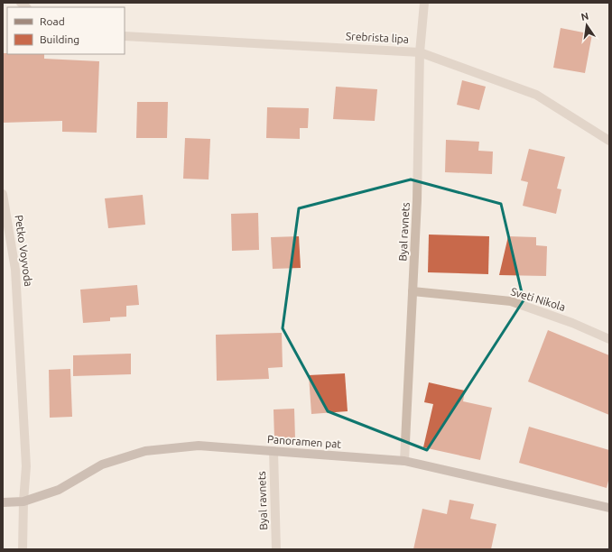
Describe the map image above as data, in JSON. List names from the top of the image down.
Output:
{
  "streets": {
    "main road": ["Panoramen pat"],
    "street": [
      "Srebrista lipa",
      "Byal ravnets",
      "Petko Voyvoda",
      "Sveti Nikola"
    ]
  },
  "crossings": [
    ["Srebrista lipa", "Byal ravnets"],
    ["Byal ravnets", "Sveti Nikola"],
    ["Byal ravnets", "Panoramen pat"],
    ["Petko Voyvoda", "Panoramen pat"]
  ],
  "legend": ["Road", "Building"],
  "north": "top"
}
